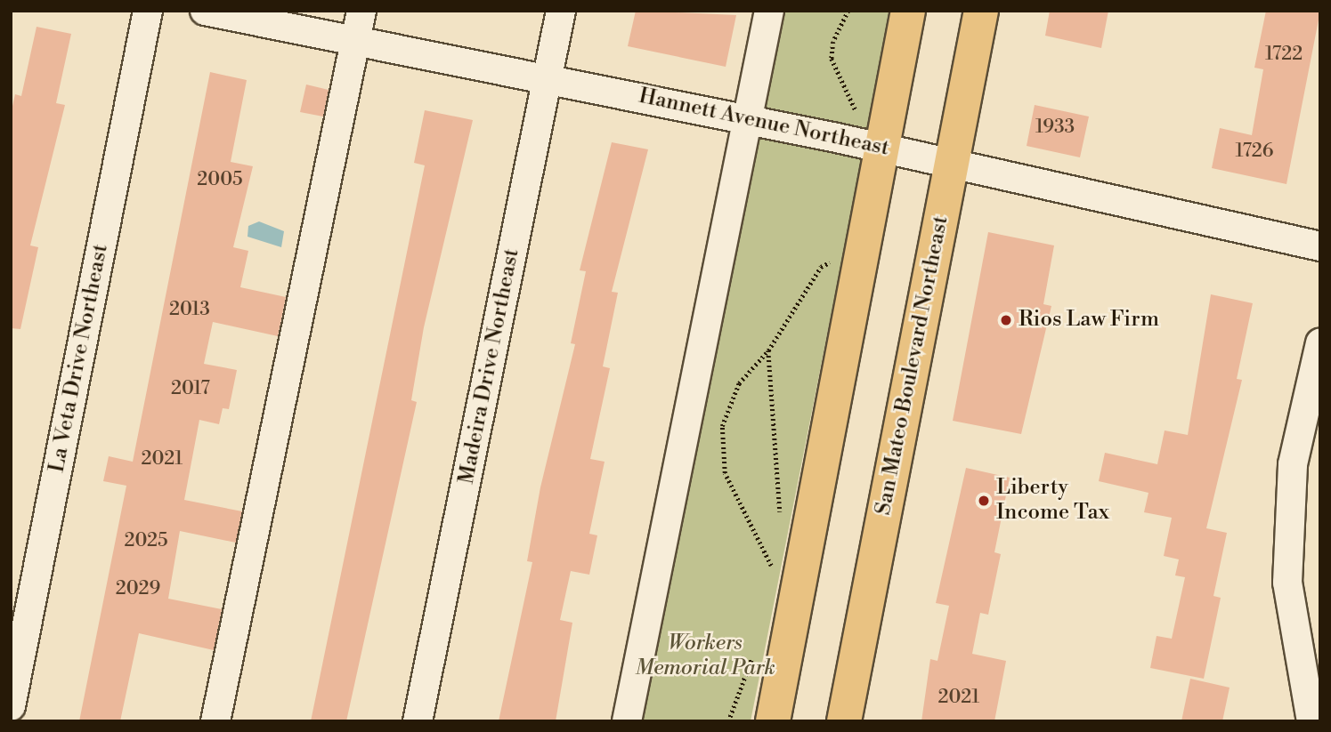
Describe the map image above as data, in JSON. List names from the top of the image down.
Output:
{
  "streets": {
    "main road": ["San Mateo Boulevard Northeast"],
    "street": ["Hannett Avenue Northeast", "La Veta Drive Northeast", "Madeira Drive Northeast"]
  },
  "crossings": [
    ["Hannett Avenue Northeast", "San Mateo Boulevard Northeast"],
    ["Hannett Avenue Northeast", "Madeira Drive Northeast"]
  ],
  "parks": ["Workers Memorial Park"],
  "places": ["Rios Law Firm", "Liberty Income Tax"],
  "house_numbers": [
    "1722",
    "1933",
    "1726",
    "2005",
    "2013",
    "2017",
    "2021",
    "2025",
    "2029",
    "2021"
  ]
}
